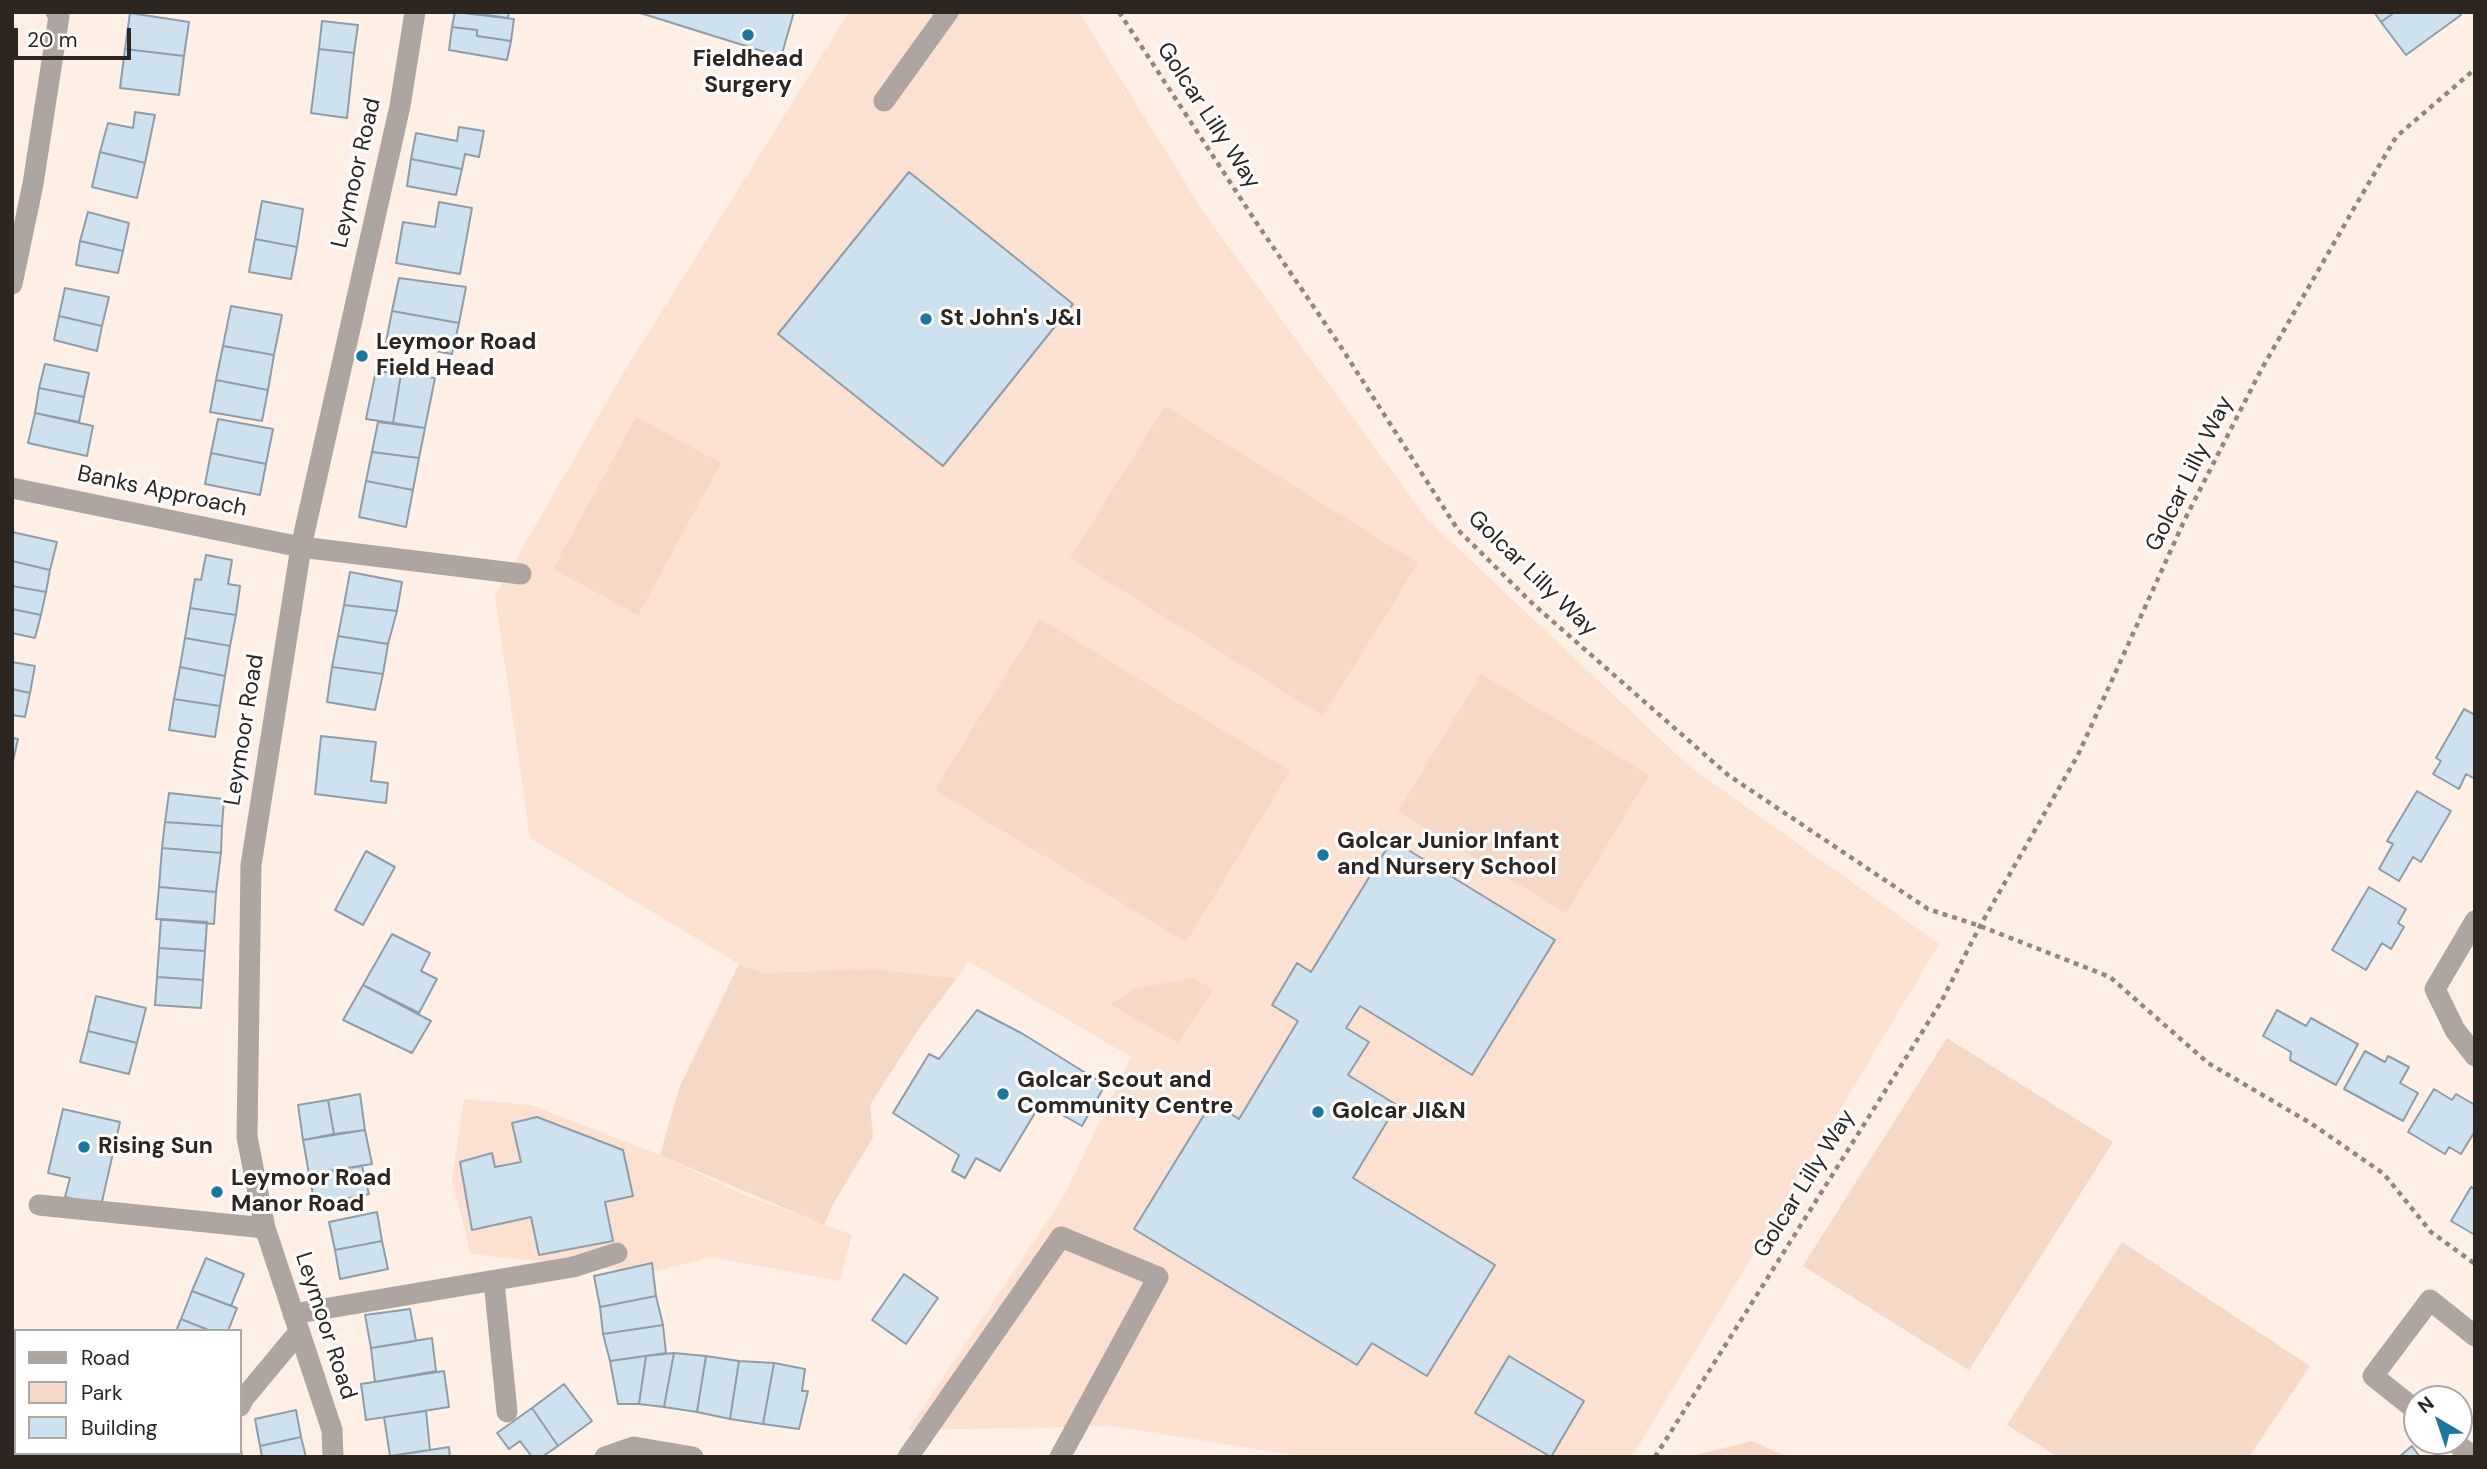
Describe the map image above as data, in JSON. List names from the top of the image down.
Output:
{
  "streets": {
    "street": ["Leymoor Road", "Banks Approach"],
    "path": ["Golcar Lilly Way"]
  },
  "crossings": [
    ["Leymoor Road", "Banks Approach"]
  ],
  "places": [
    "Fieldhead Surgery",
    "St John's J&I",
    "Leymoor Road Field Head",
    "Golcar Junior Infant and Nursery School",
    "Golcar Scout and Community Centre",
    "Golcar JI&N",
    "Rising Sun",
    "Leymoor Road Manor Road"
  ],
  "legend": ["Road", "Park", "Building"],
  "scale_bar": "20 m",
  "north": "top left"
}
